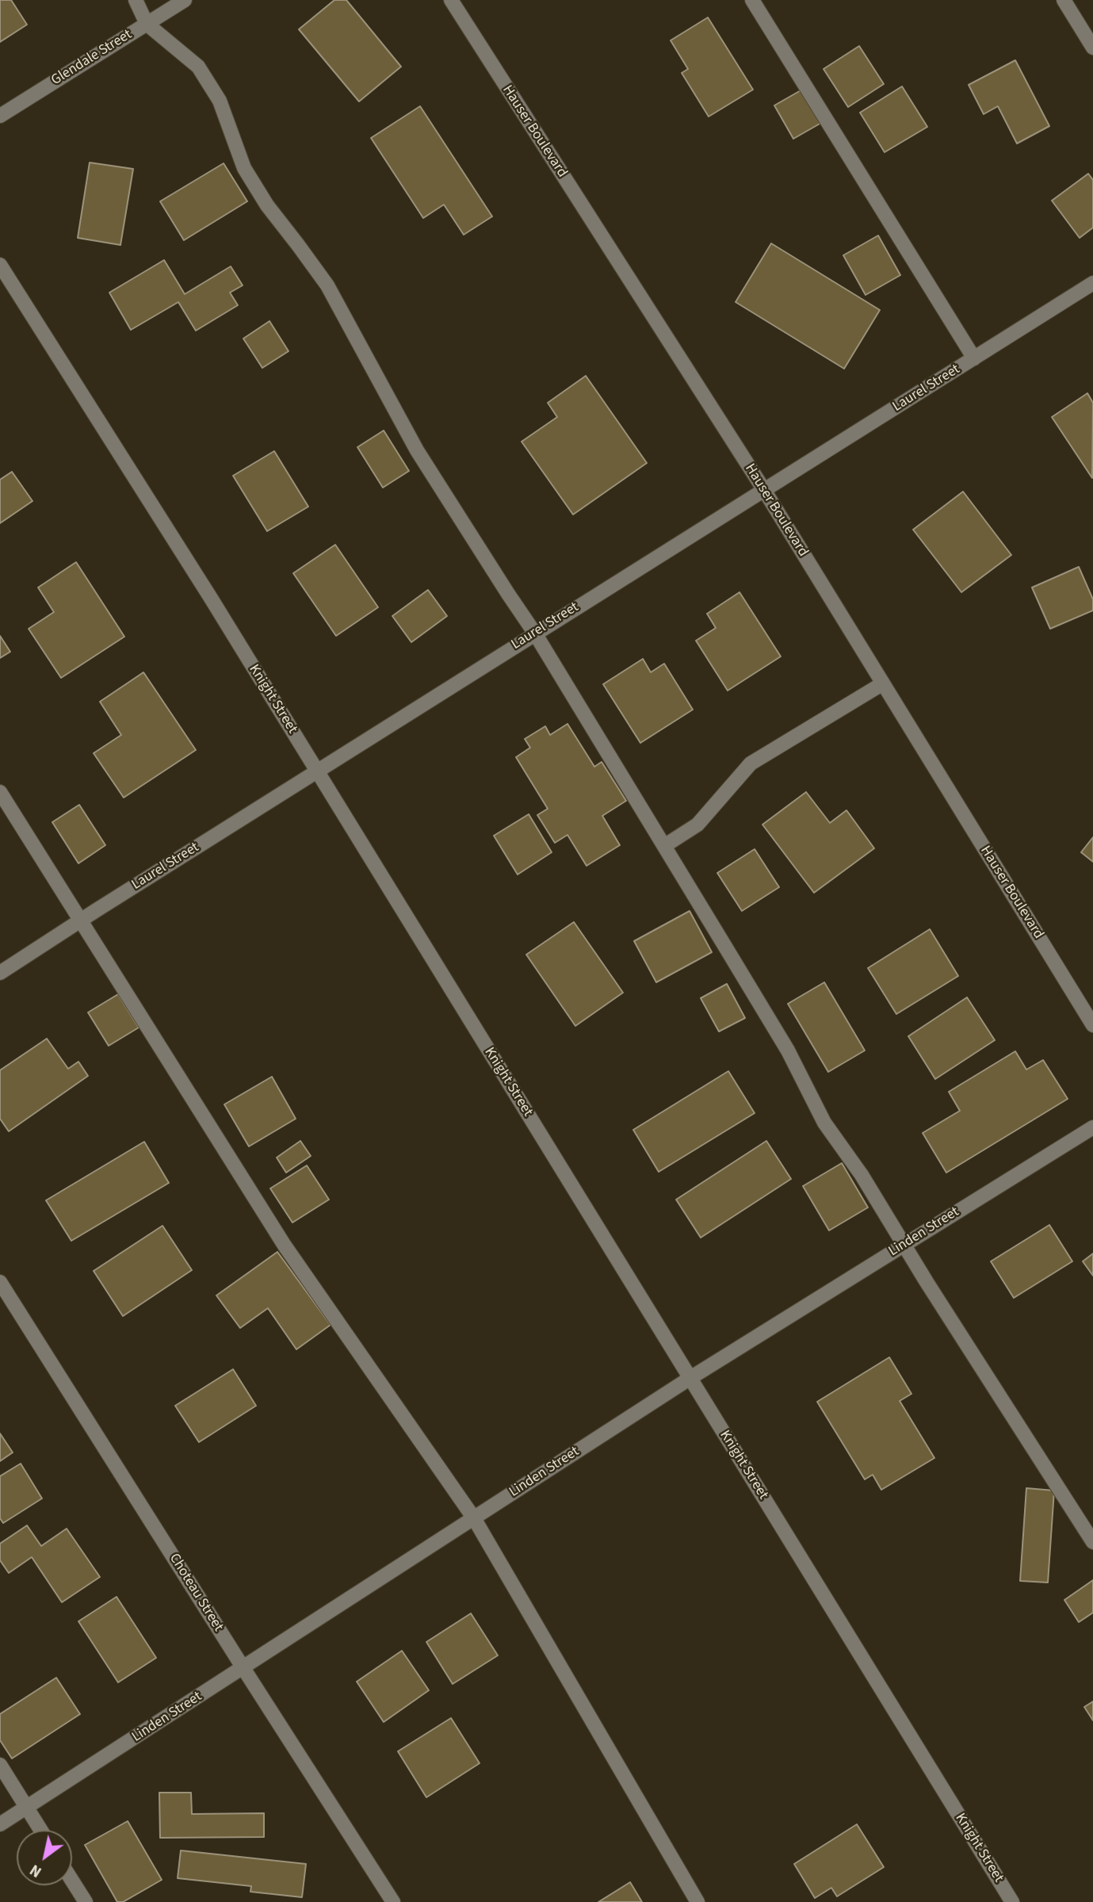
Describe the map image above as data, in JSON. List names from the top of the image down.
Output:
{
  "streets": {
    "street": [
      "Glendale Street",
      "Hauser Boulevard",
      "Laurel Street",
      "Knight Street",
      "Linden Street",
      "Choteau Street"
    ]
  },
  "crossings": [
    ["Hauser Boulevard", "Laurel Street"],
    ["Laurel Street", "Knight Street"],
    ["Knight Street", "Linden Street"],
    ["Linden Street", "Choteau Street"]
  ],
  "north": "bottom left"
}
